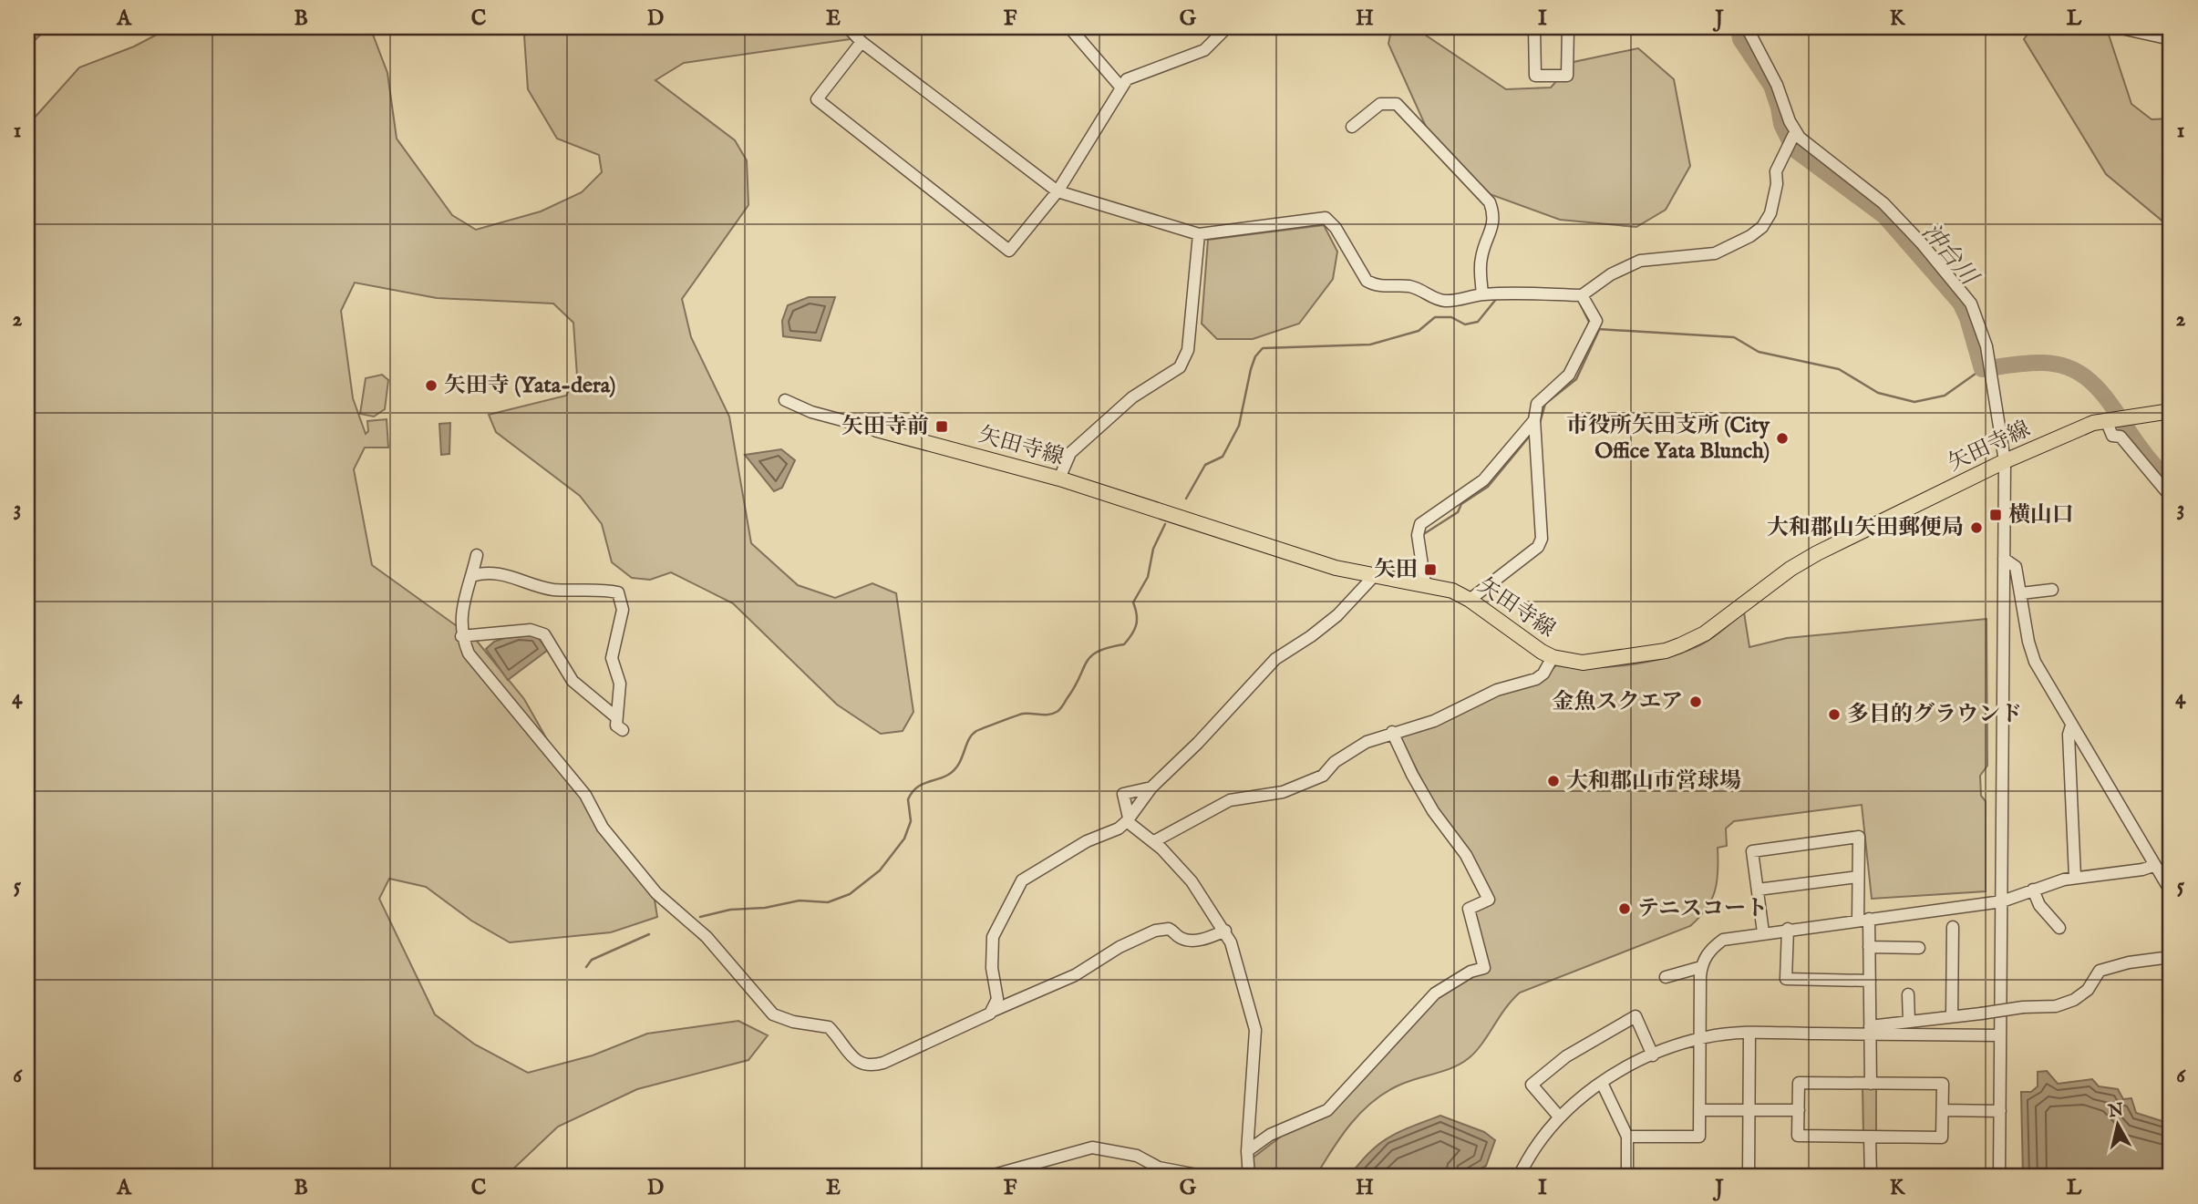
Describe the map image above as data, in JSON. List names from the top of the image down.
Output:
{
  "streets": {
    "main road": ["矢田寺線"]
  },
  "water": ["沖台川"],
  "places": {
    "other": [
      "矢田寺 (Yata-dera)",
      "市役所矢田支所 (City Office Yata Blunch)",
      "大和郡山矢田郵便局",
      "金魚スクエア",
      "多目的グラウンド",
      "大和郡山市営球場",
      "テニスコート"
    ],
    "transit": ["矢田寺前", "横山口", "矢田"]
  },
  "north": "top",
  "grid": {
    "columns": [
      "A",
      "B",
      "C",
      "D",
      "E",
      "F",
      "G",
      "H",
      "I",
      "J",
      "K",
      "L"
    ],
    "rows": [
      "1",
      "2",
      "3",
      "4",
      "5",
      "6"
    ]
  }
}
